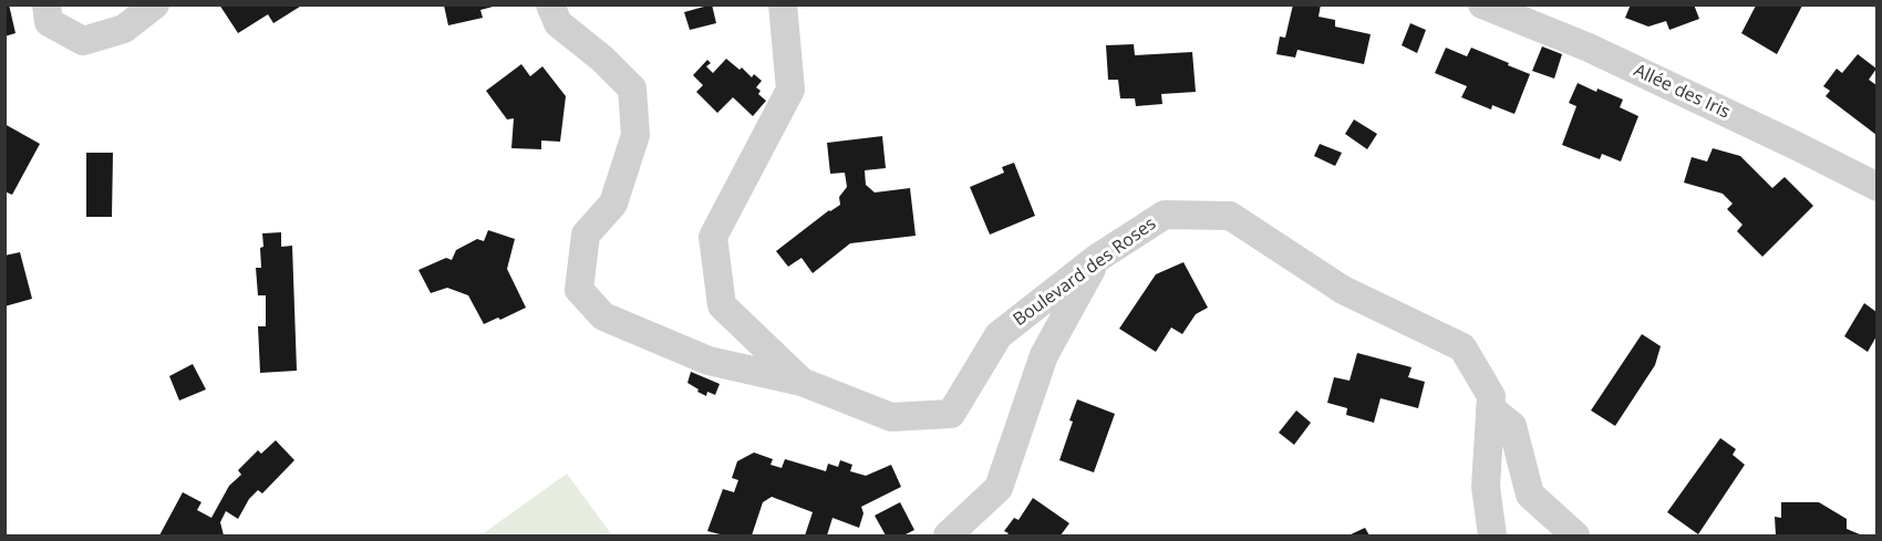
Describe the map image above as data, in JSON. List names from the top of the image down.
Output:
{
  "streets": {
    "street": ["Allée des Iris", "Boulevard des Roses"]
  }
}
